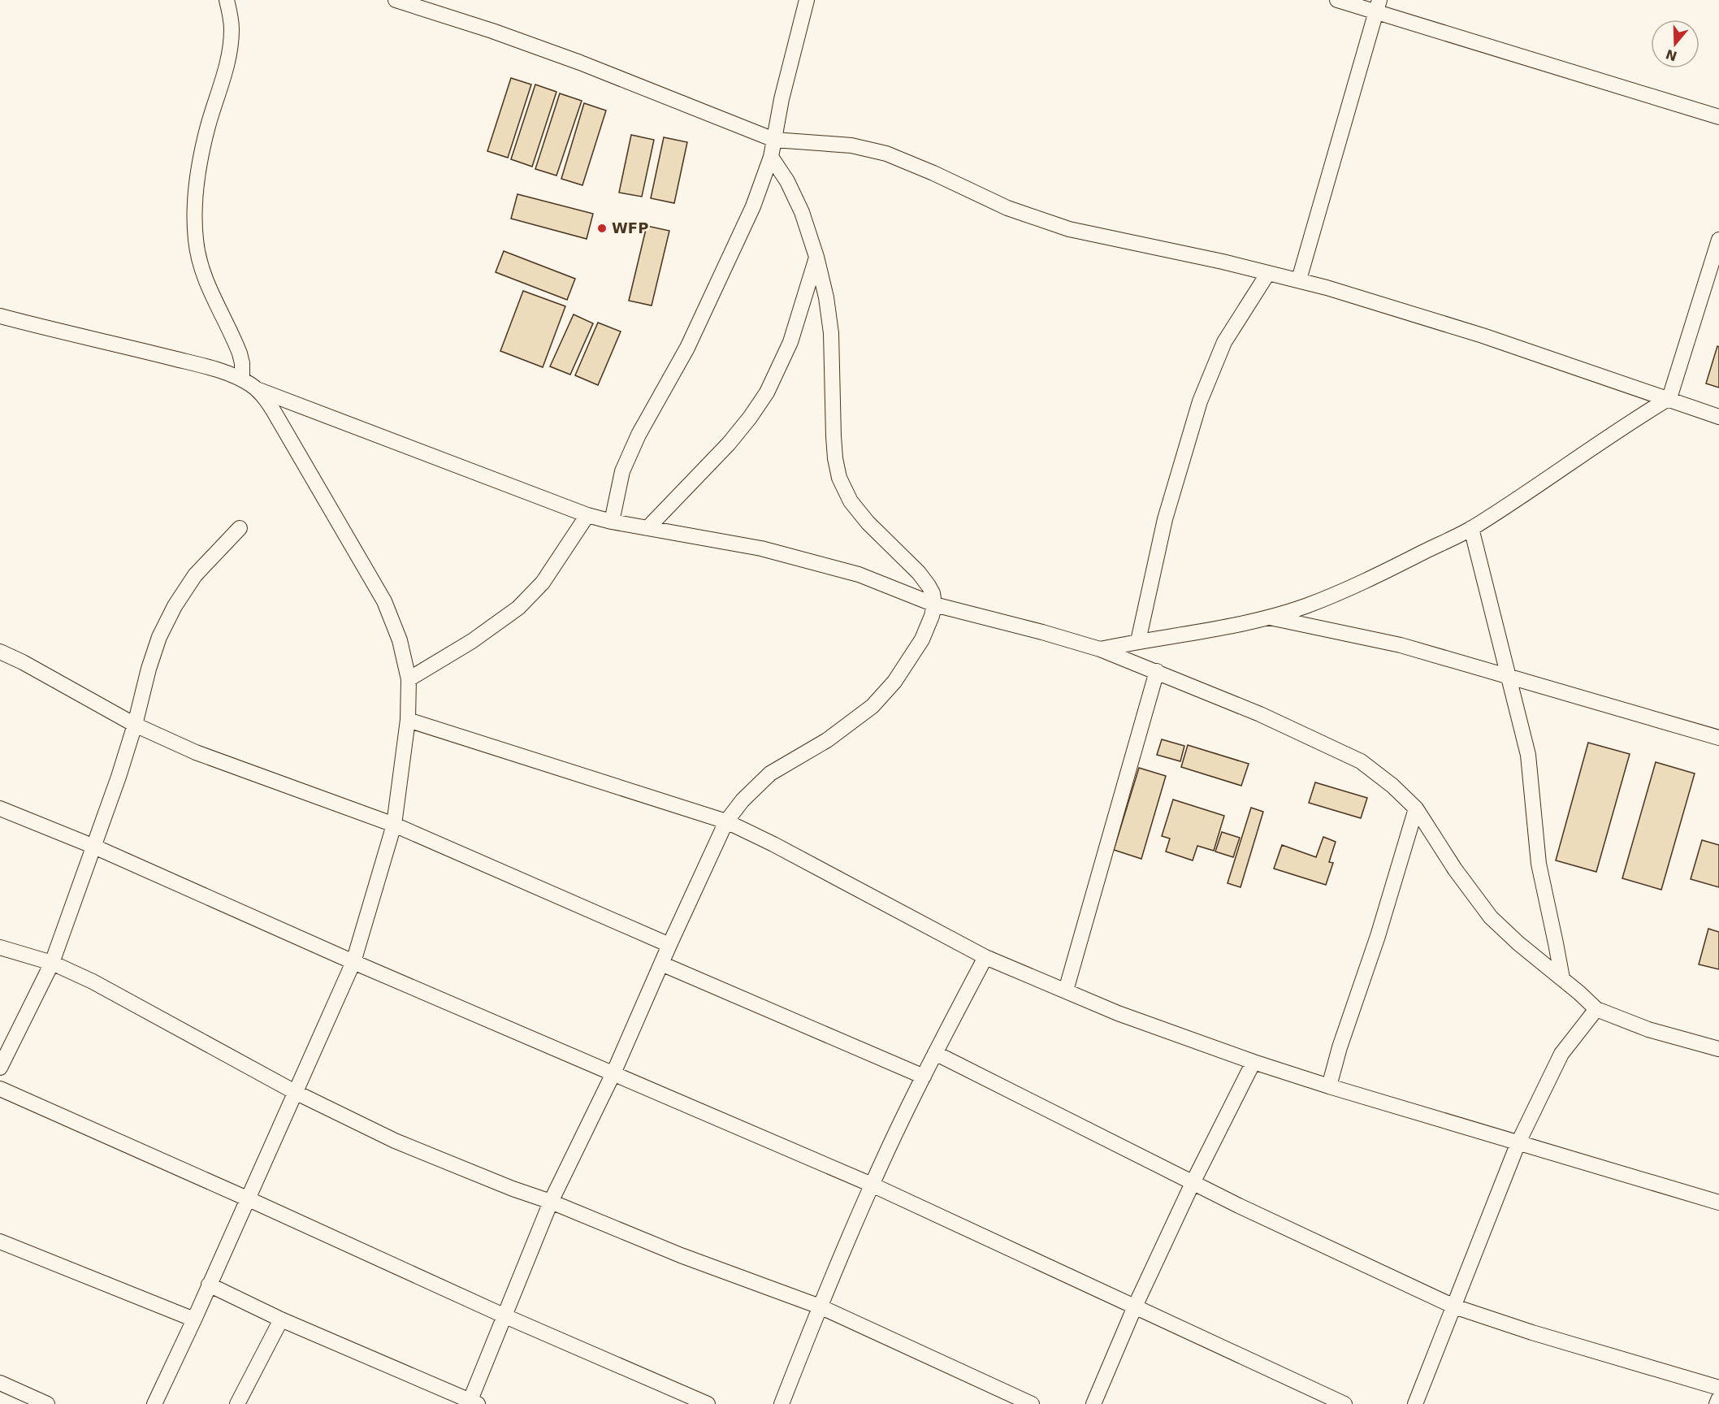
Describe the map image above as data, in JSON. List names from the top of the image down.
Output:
{
  "places": ["WFP"],
  "north": "bottom"
}
